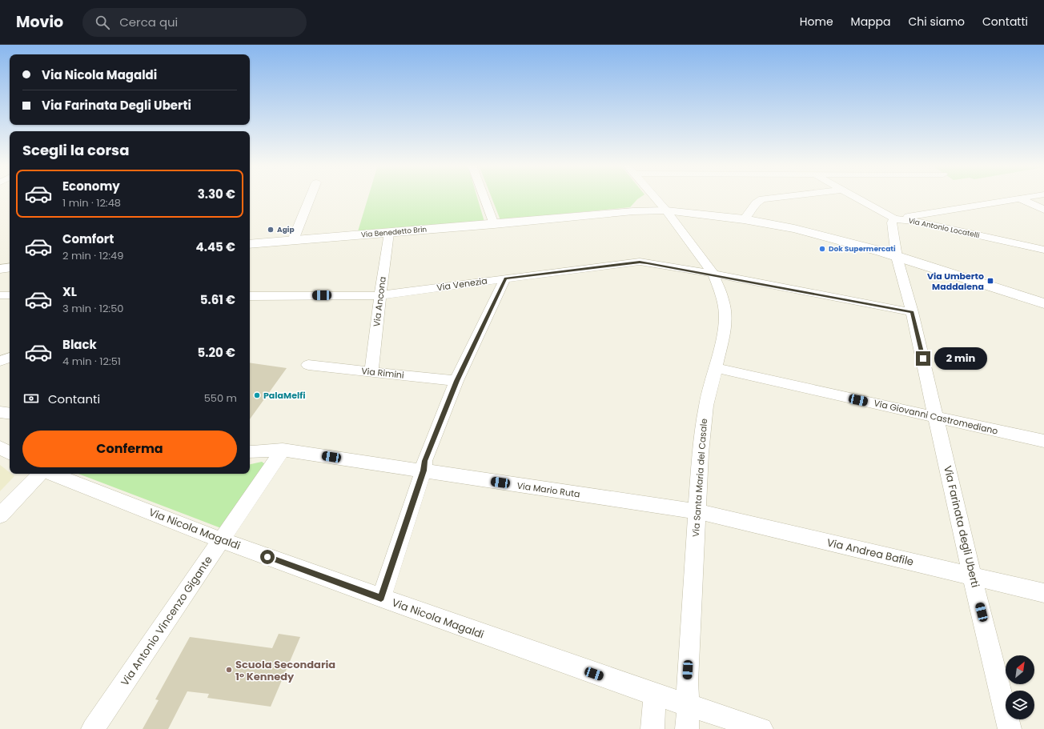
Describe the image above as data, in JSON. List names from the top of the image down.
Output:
{
  "streets": {
    "street": [
      "Via Antonio Locatelli",
      "Via Benedetto Brin",
      "Via Venezia",
      "Via Ancona",
      "Via Rimini",
      "Via Giovanni Castromediano",
      "Via Santa Maria del Casale",
      "Via Mario Ruta",
      "Via Farinata degli Uberti",
      "Via Nicola Magaldi",
      "Via Andrea Bafile",
      "Via Antonio Vincenzo Gigante"
    ]
  },
  "crossings": [
    ["Via Benedetto Brin", "Via Ancona"],
    ["Via Benedetto Brin", "Via Santa Maria del Casale"],
    ["Via Venezia", "Via Ancona"],
    ["Via Venezia", "Via Santa Maria del Casale"],
    ["Via Ancona", "Via Rimini"],
    ["Via Giovanni Castromediano", "Via Santa Maria del Casale"],
    ["Via Giovanni Castromediano", "Via Farinata degli Uberti"],
    ["Via Santa Maria del Casale", "Via Mario Ruta"],
    ["Via Santa Maria del Casale", "Via Nicola Magaldi"],
    ["Via Santa Maria del Casale", "Via Andrea Bafile"],
    ["Via Mario Ruta", "Via Andrea Bafile"],
    ["Via Mario Ruta", "Via Antonio Vincenzo Gigante"],
    ["Via Farinata degli Uberti", "Via Andrea Bafile"],
    ["Via Nicola Magaldi", "Via Antonio Vincenzo Gigante"]
  ],
  "places": {
    "other": [
      "Agip",
      "Dok Supermercati",
      "PalaMelfi",
      "Scuola Secondaria 1° Kennedy"
    ],
    "transit": ["Via Umberto Maddalena"]
  },
  "north": "top right",
  "page": {
    "header": "Movio",
    "search": "Cerca qui",
    "nav": [
      "Home",
      "Mappa",
      "Chi siamo",
      "Contatti"
    ],
    "banner": ["Via Nicola Magaldi", "Via Farinata Degli Uberti"],
    "heading": "Scegli la corsa",
    "list": [
      {
        "name": "Economy",
        "note": "1 min · 12:48",
        "value": "3.30 €"
      },
      {
        "name": "Comfort",
        "note": "2 min · 12:49",
        "value": "4.45 €"
      },
      {
        "name": "XL",
        "note": "3 min · 12:50",
        "value": "5.61 €"
      },
      {
        "name": "Black",
        "note": "4 min · 12:51",
        "value": "5.20 €"
      }
    ],
    "bubble": "2 min",
    "pay": ["Contanti", "550 m"],
    "buttons": "Conferma"
  }
}
